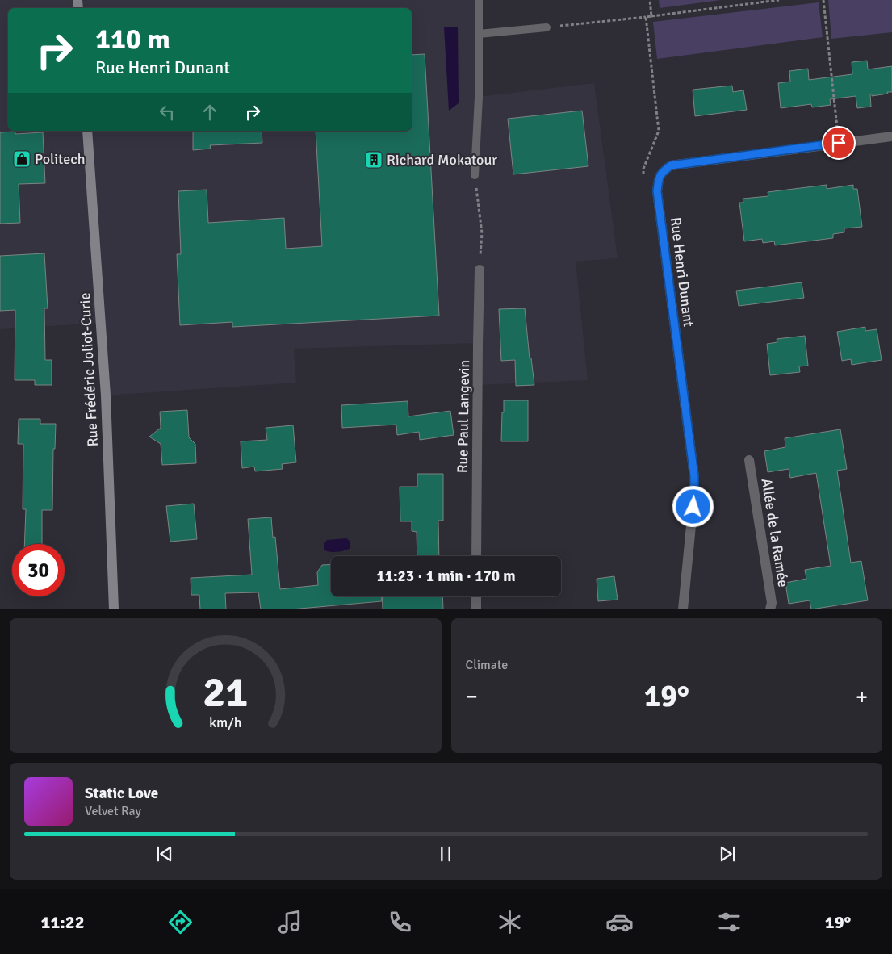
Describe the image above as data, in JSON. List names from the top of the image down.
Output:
{
  "streets": {
    "street": [
      "Rue Henri Dunant",
      "Rue Frédéric Joliot-Curie",
      "Rue Paul Langevin",
      "Allée de la Ramée"
    ]
  },
  "places": {
    "shop": ["Politech"],
    "building": ["Richard Mokatour"]
  },
  "page": {
    "turn": ["110 m", "Rue Henri Dunant"],
    "limit": "30",
    "trip": "11:23 · 1 min · 170 m",
    "tile": "Climate",
    "heat": ["−", "19°", "+"],
    "song": ["Static Love", "Velvet Ray"],
    "tabs": ["11:22", "19°"],
    "gauge": ["21", "km/h"]
  }
}
